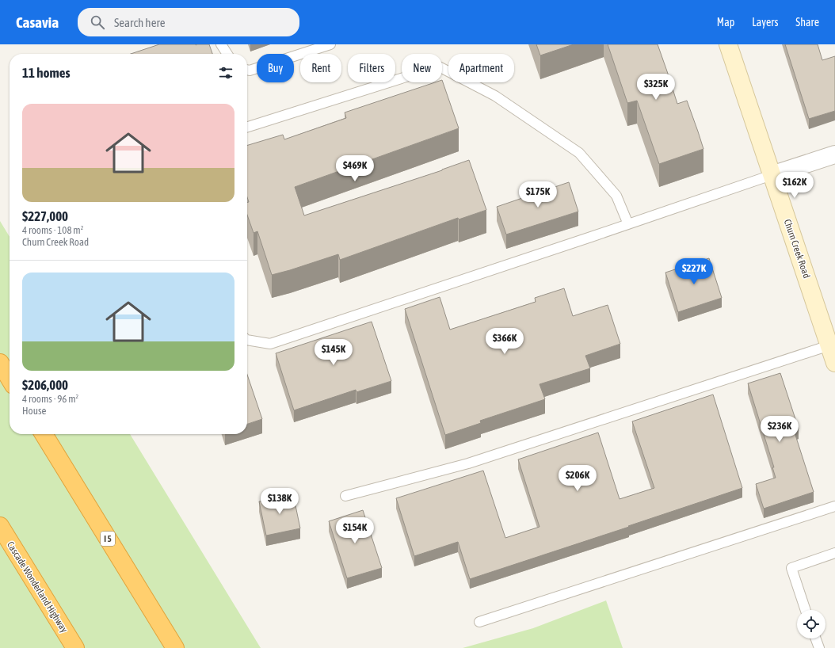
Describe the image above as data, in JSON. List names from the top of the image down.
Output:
{
  "streets": {
    "highway": ["I 5", "Cascade Wonderland Highway"],
    "main road": ["Churn Creek Road"]
  },
  "page": {
    "header": "Casavia",
    "search": "Search here",
    "nav": ["Map", "Layers", "Share"],
    "chip": [
      "Buy",
      "Rent",
      "Filters",
      "New",
      "Apartment"
    ],
    "heading": "11 homes",
    "price": [
      "$325K",
      "$469K",
      "$162K",
      "$175K",
      "$227K",
      "$366K",
      "$145K",
      "$236K",
      "$206K",
      "$138K",
      "$154K"
    ],
    "list": [
      {
        "name": "$227,000",
        "note": "4 rooms · 108 m² · Churn Creek Road"
      },
      {
        "name": "$206,000",
        "note": "4 rooms · 96 m² · House"
      }
    ]
  }
}
